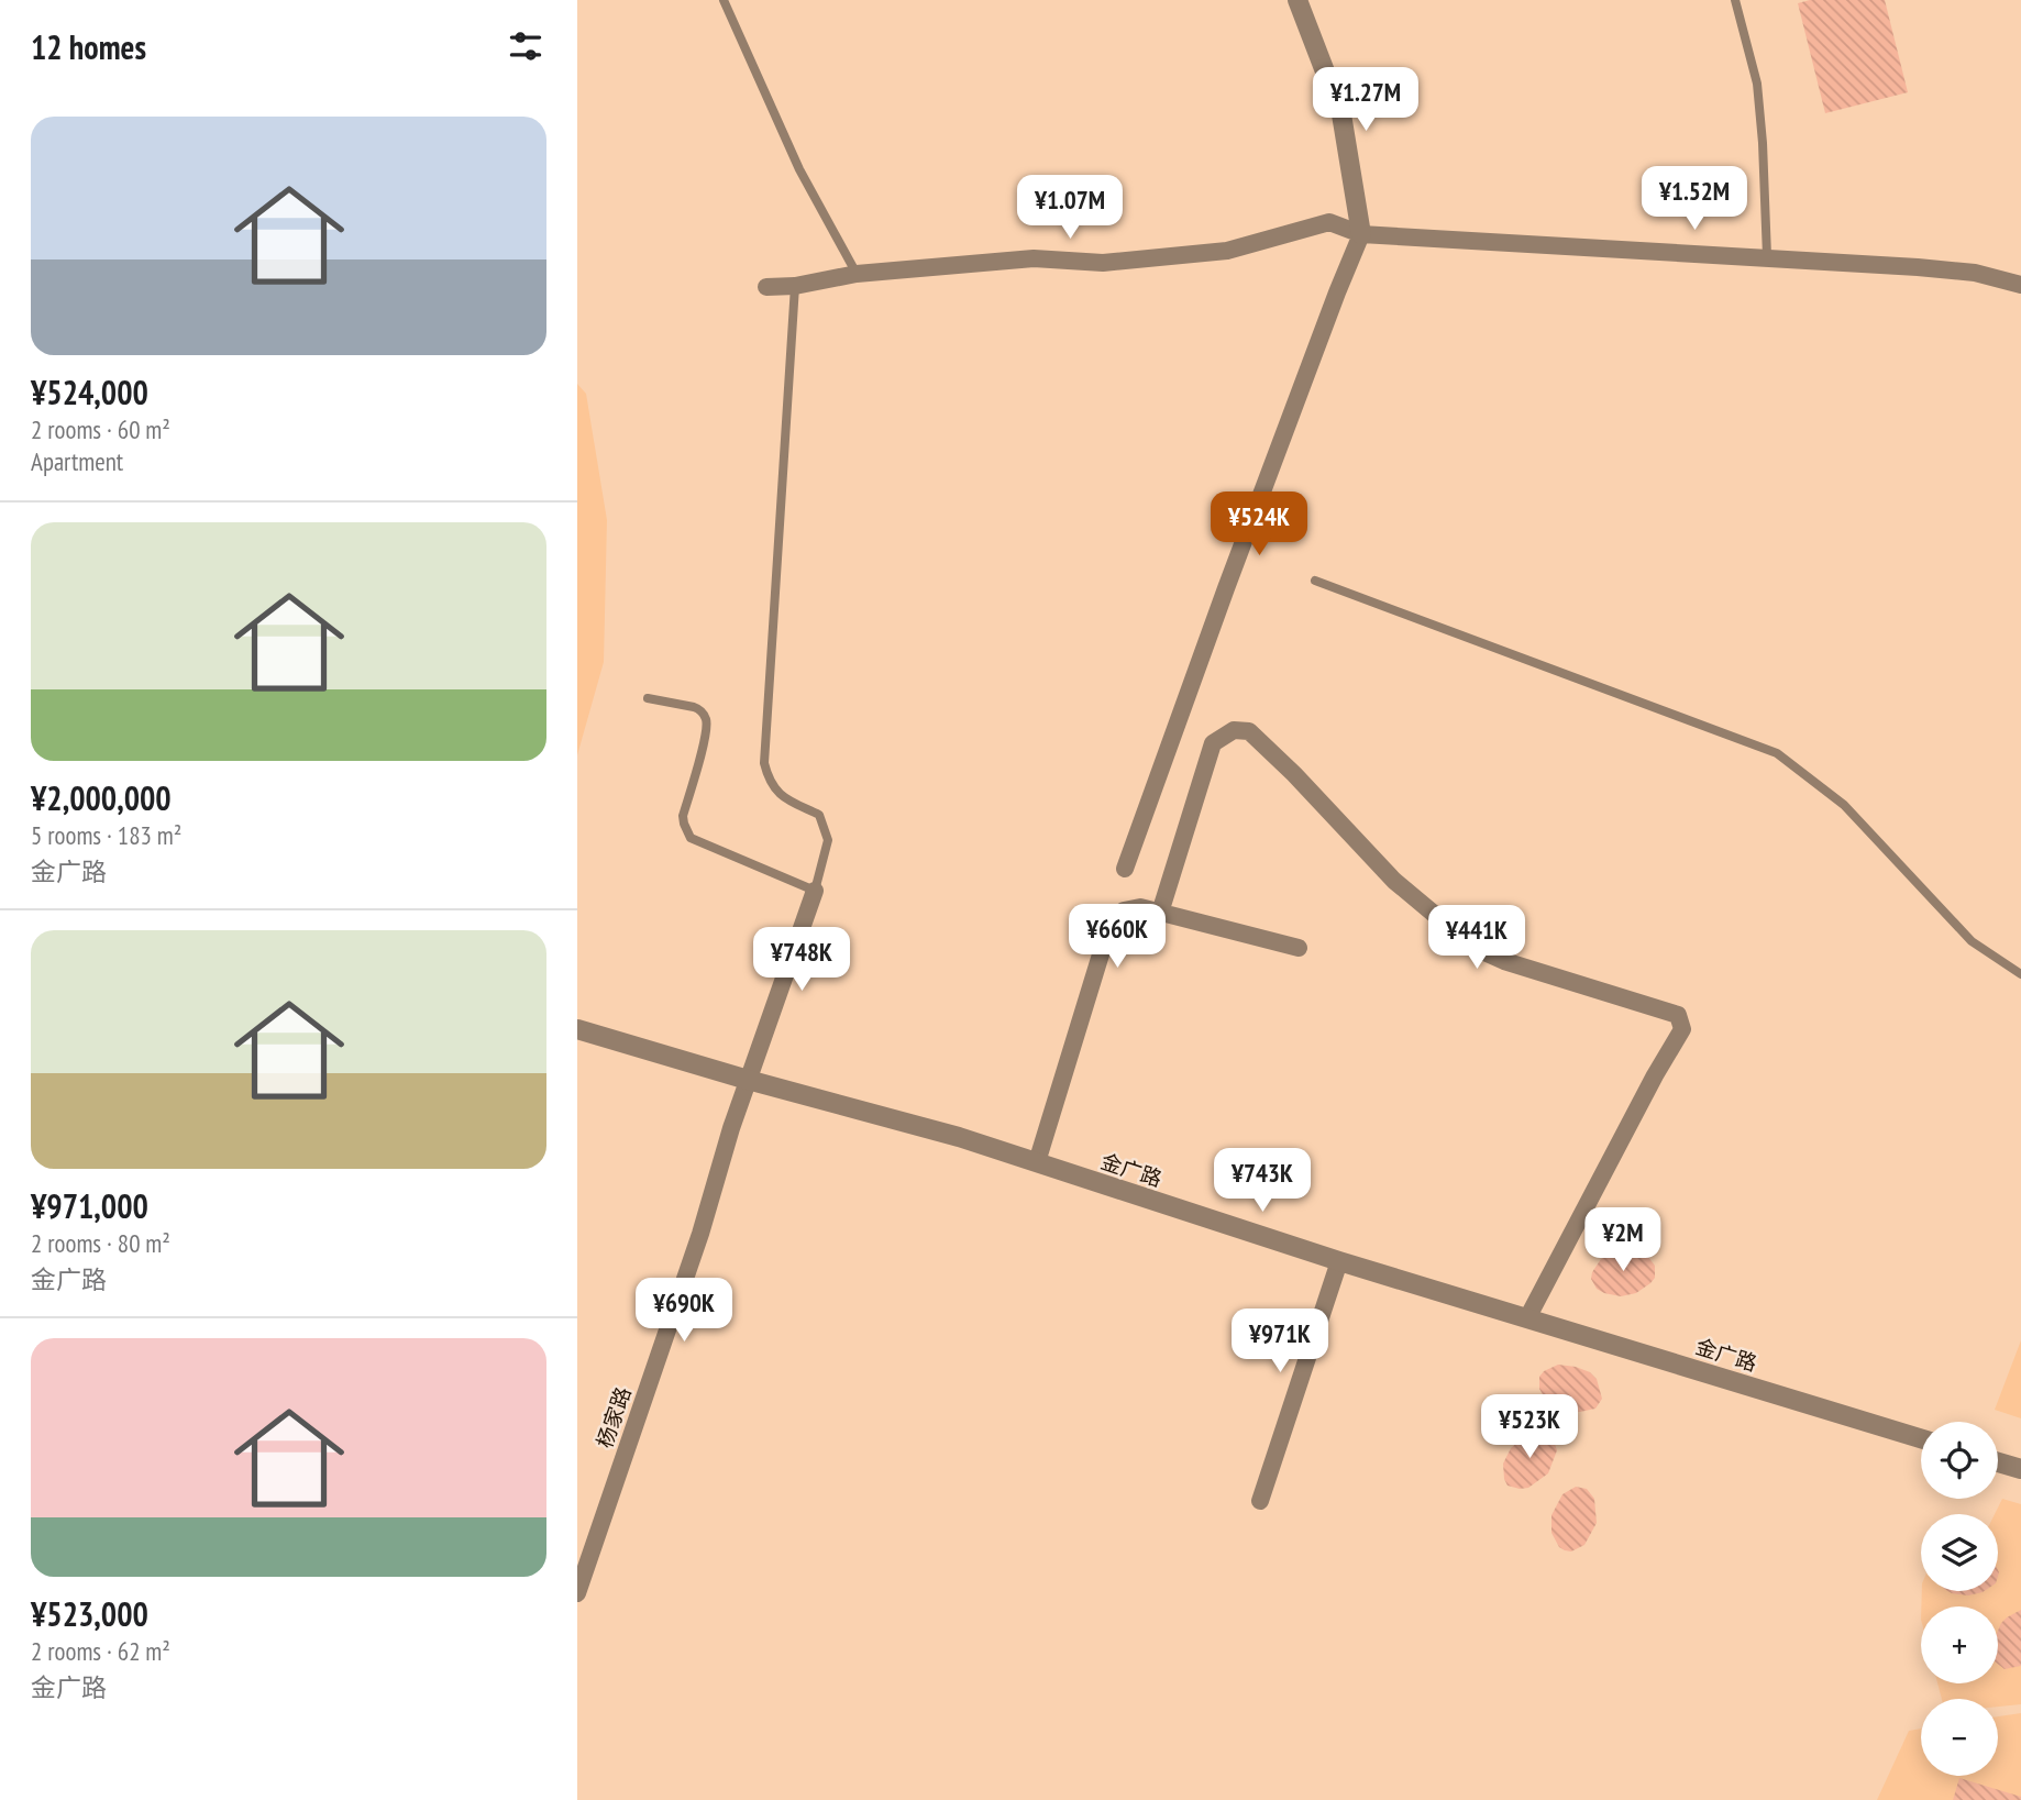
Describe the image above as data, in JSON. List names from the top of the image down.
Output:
{
  "streets": {
    "street": ["金广路", "杨家路"]
  },
  "crossings": [
    ["金广路", "杨家路"]
  ],
  "page": {
    "heading": "12 homes",
    "price": [
      "¥1.27M",
      "¥1.52M",
      "¥1.07M",
      "¥524K",
      "¥660K",
      "¥441K",
      "¥748K",
      "¥743K",
      "¥2M",
      "¥690K",
      "¥971K",
      "¥523K"
    ],
    "list": [
      {
        "name": "¥524,000",
        "note": "2 rooms · 60 m² · Apartment"
      },
      {
        "name": "¥2,000,000",
        "note": "5 rooms · 183 m² · 金广路"
      },
      {
        "name": "¥971,000",
        "note": "2 rooms · 80 m² · 金广路"
      },
      {
        "name": "¥523,000",
        "note": "2 rooms · 62 m² · 金广路"
      }
    ],
    "map_buttons": ["+", "−"]
  }
}
